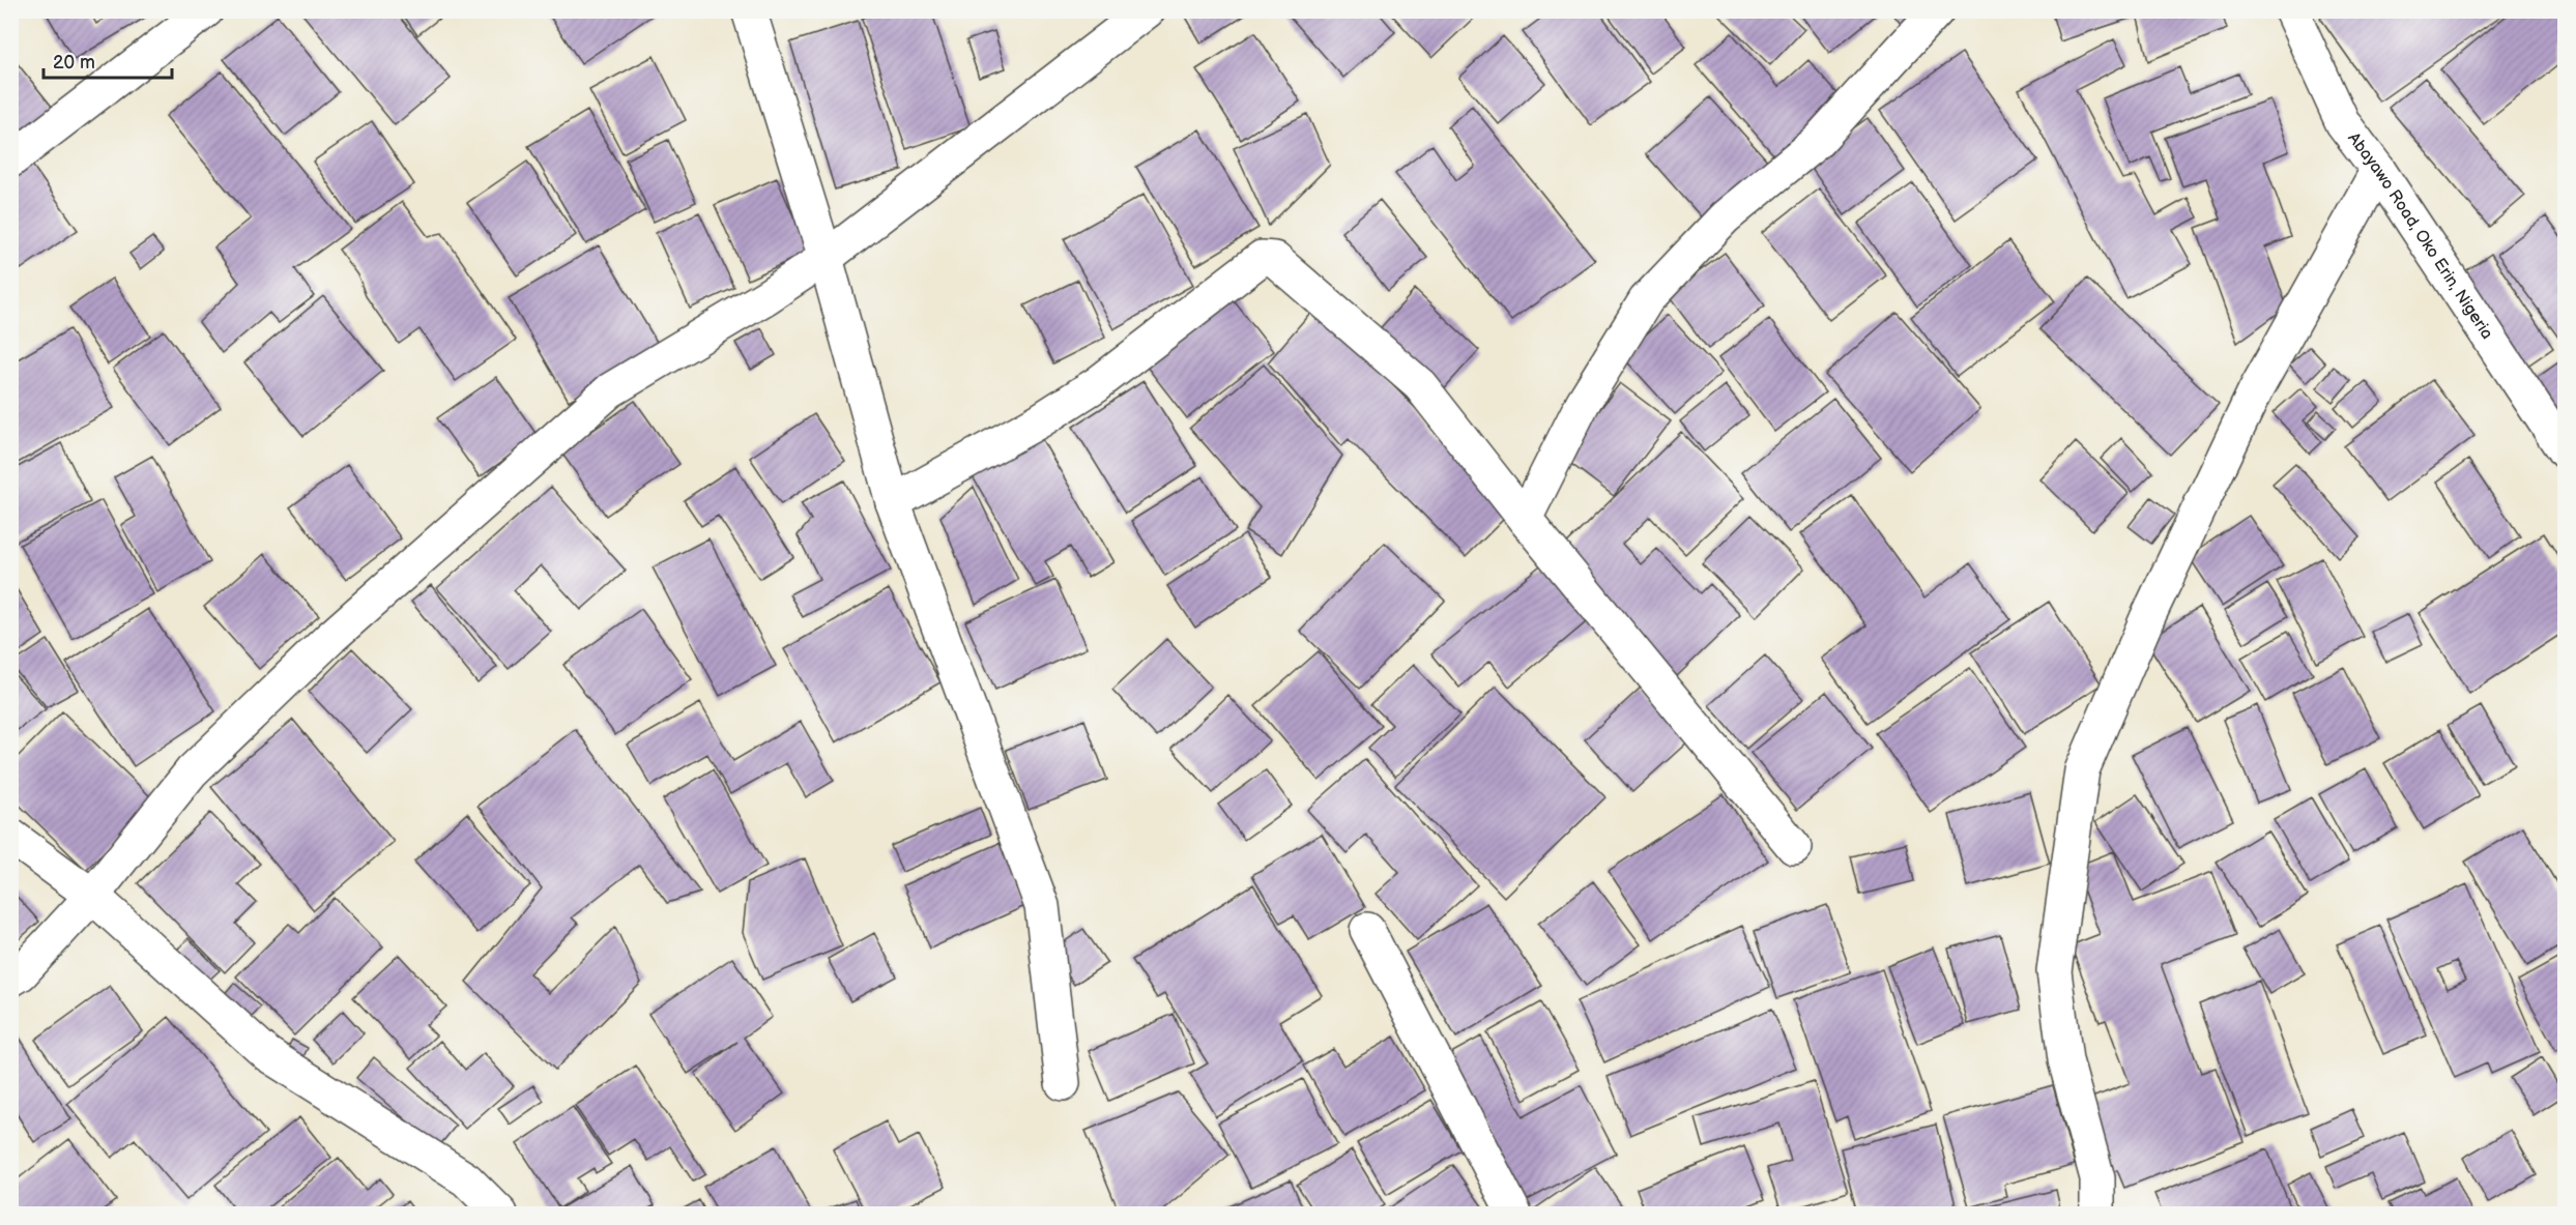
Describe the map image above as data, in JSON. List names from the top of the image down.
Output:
{
  "streets": {
    "street": ["Abayawo Road, Oko Erin, Nigeria"]
  },
  "scale_bar": "20 m"
}
